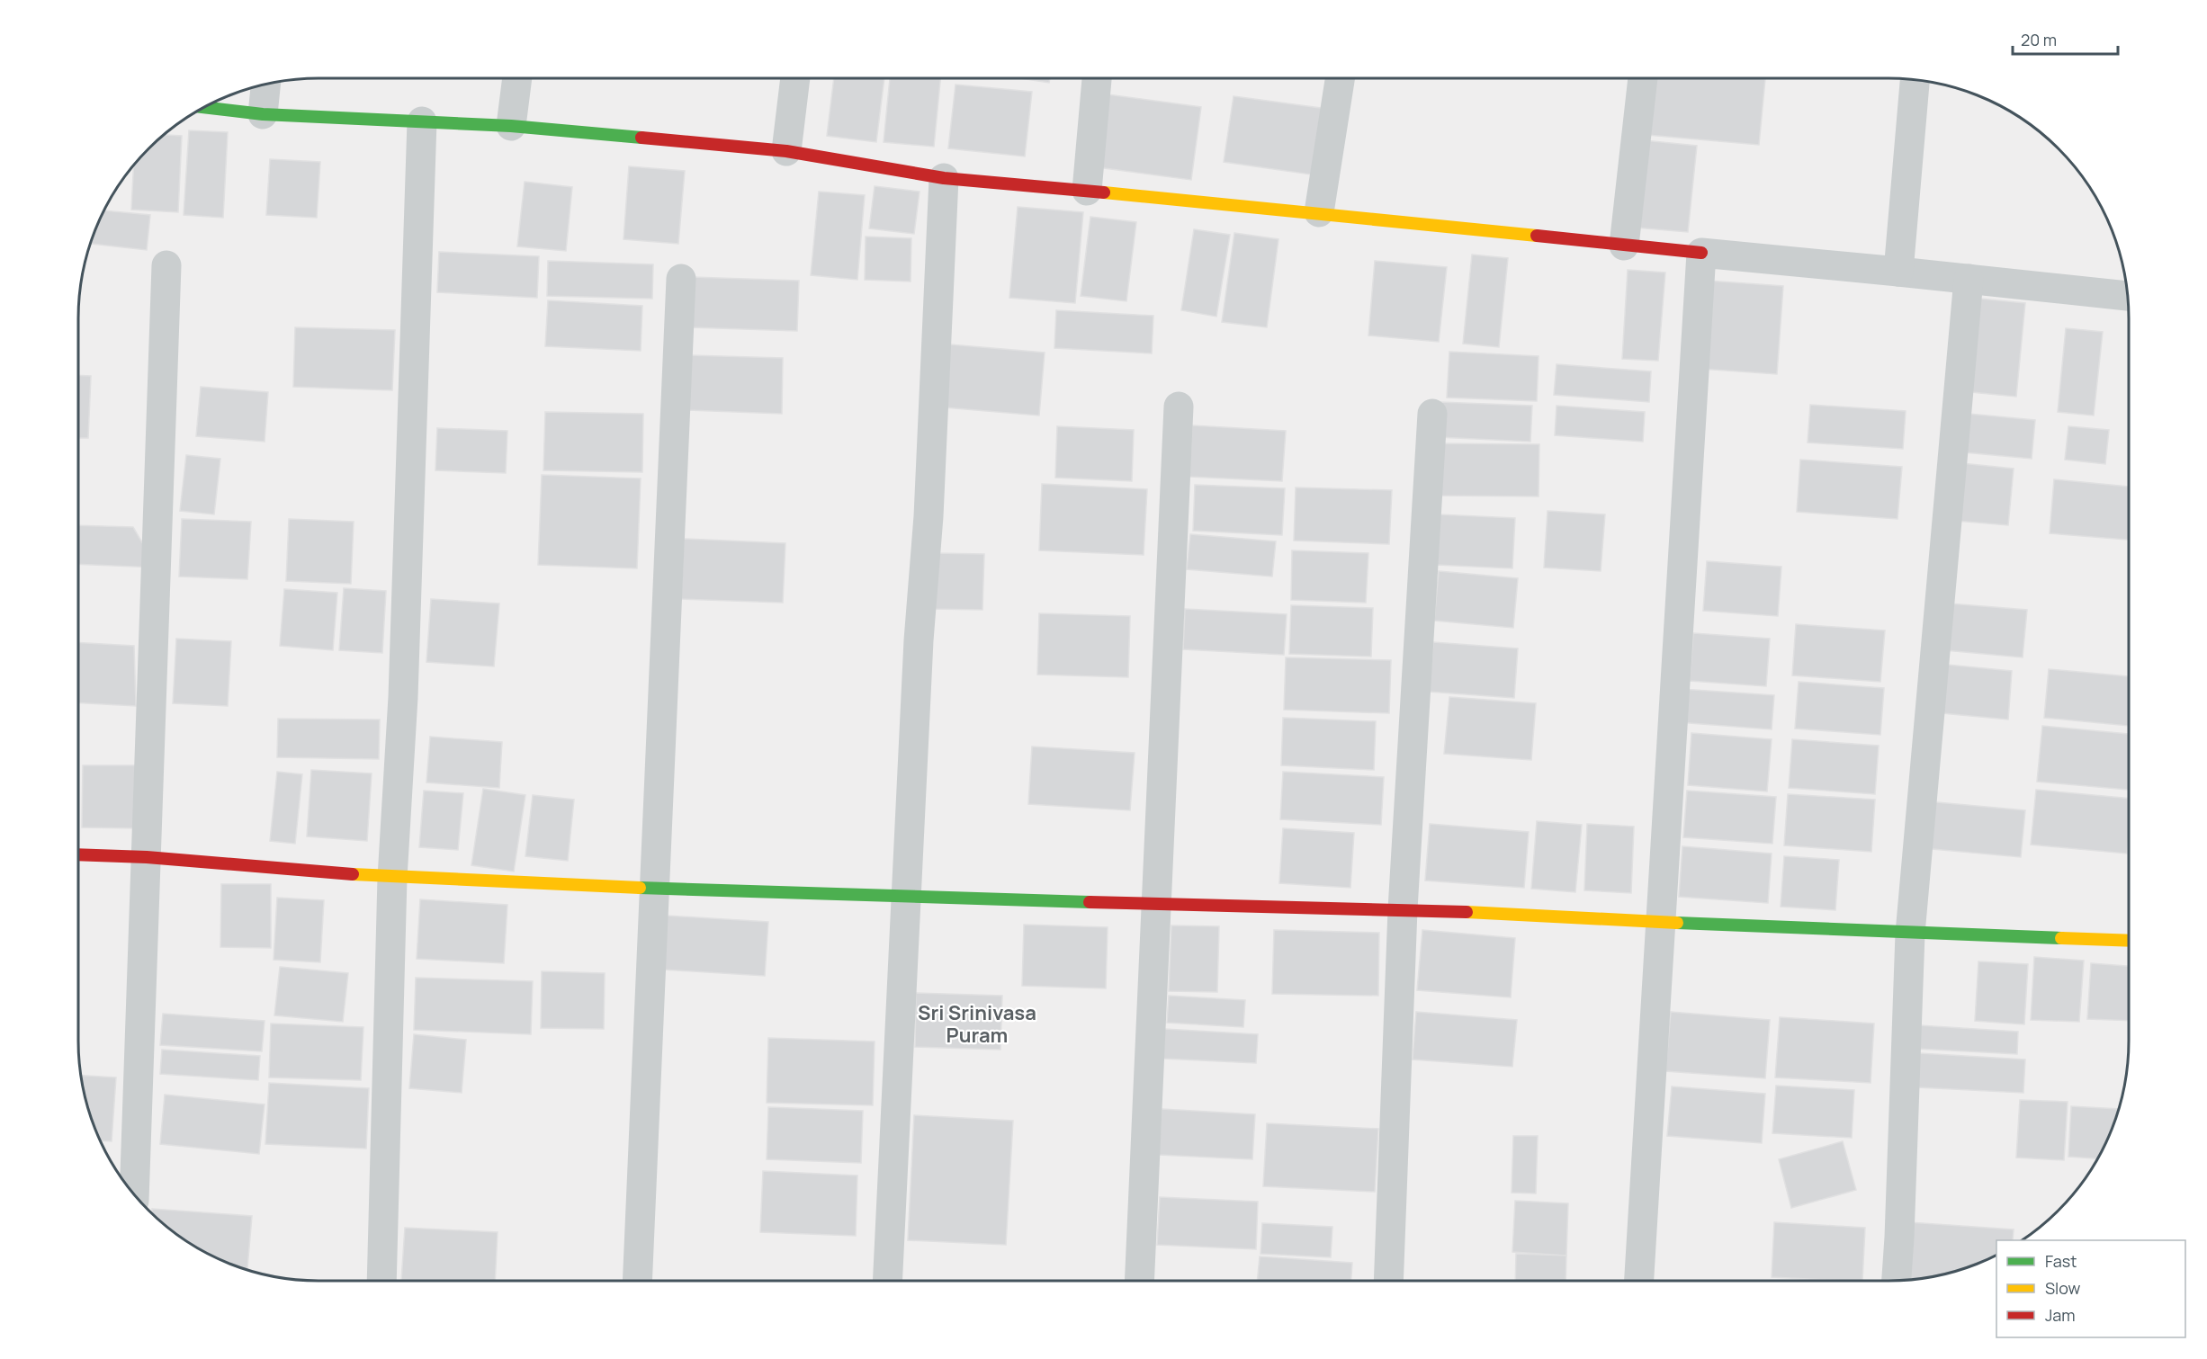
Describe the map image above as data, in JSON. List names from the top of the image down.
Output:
{
  "districts": ["Sri Srinivasa Puram"],
  "legend": ["Fast", "Slow", "Jam"],
  "scale_bar": "20 m"
}
